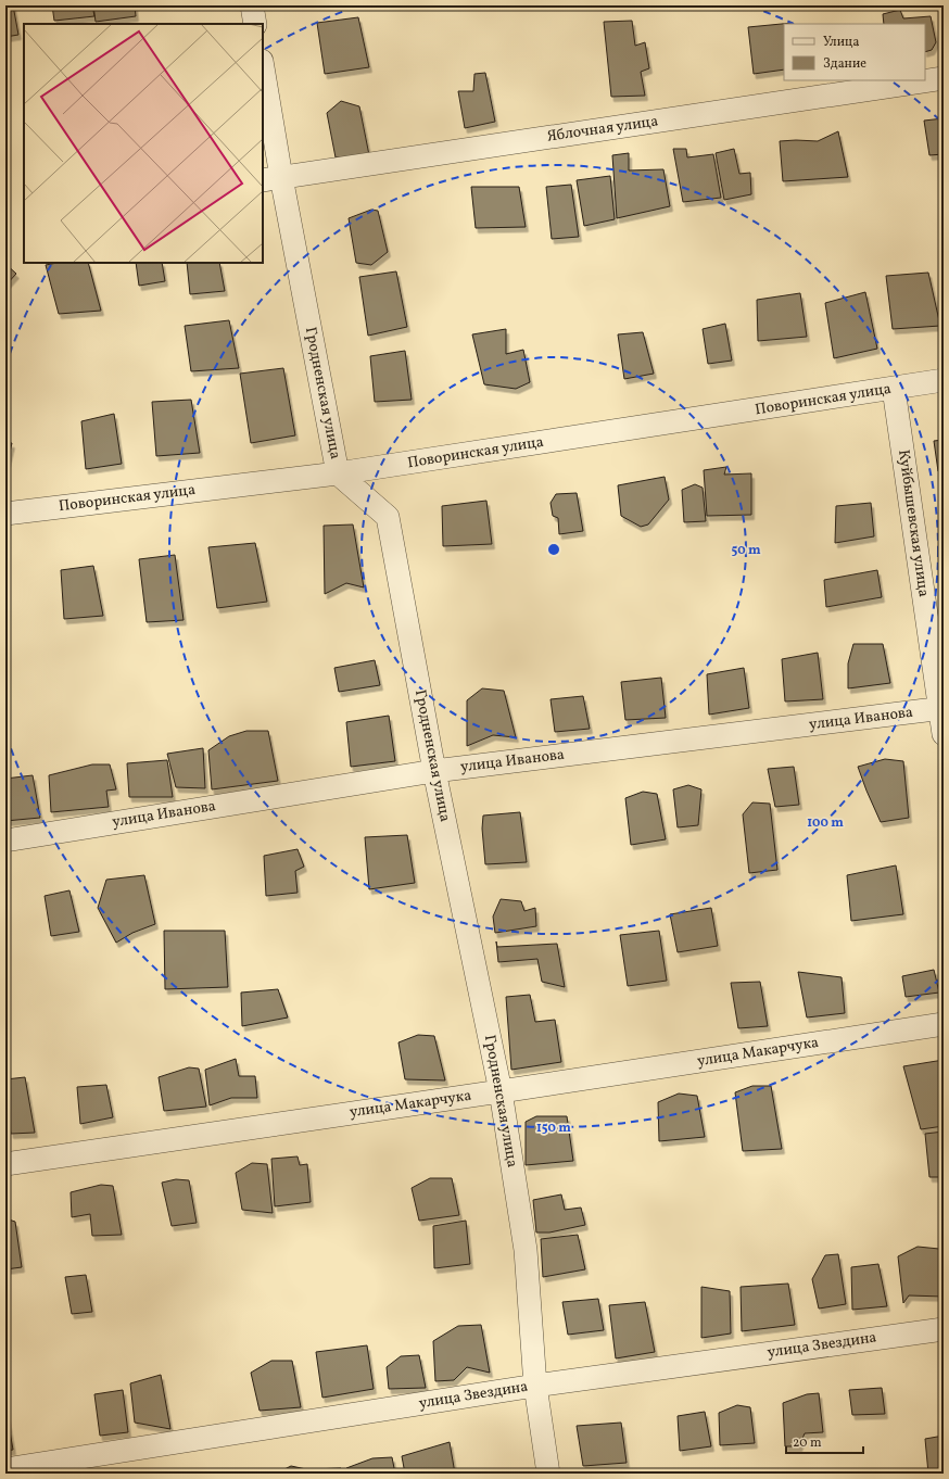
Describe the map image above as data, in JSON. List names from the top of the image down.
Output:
{
  "streets": {
    "street": [
      "Яблочная улица",
      "Гродненская улица",
      "Поворинская улица",
      "Куйбышевская улица",
      "улица Иванова",
      "улица Макарчука",
      "улица Звездина"
    ]
  },
  "crossings": [
    ["Яблочная улица", "Гродненская улица"],
    ["Гродненская улица", "Поворинская улица"],
    ["Гродненская улица", "улица Иванова"],
    ["Гродненская улица", "улица Макарчука"],
    ["Гродненская улица", "улица Звездина"],
    ["Поворинская улица", "Куйбышевская улица"],
    ["Куйбышевская улица", "улица Иванова"]
  ],
  "legend": ["Улица", "Здание"],
  "scale_bar": "20 m",
  "rings": ["50 m", "100 m", "150 m"]
}
